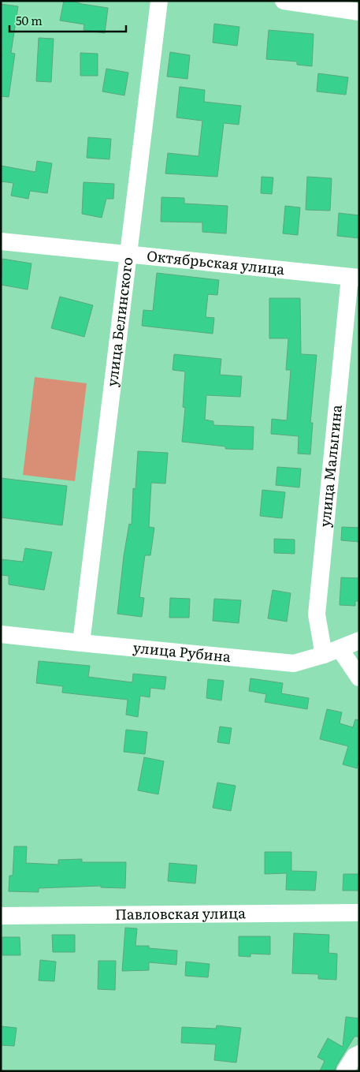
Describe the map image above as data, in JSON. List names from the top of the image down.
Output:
{
  "streets": {
    "street": [
      "Октябрьская улица",
      "улица Белинского",
      "улица Малыгина",
      "улица Рубина",
      "Павловская улица"
    ]
  },
  "crossings": [
    ["Октябрьская улица", "улица Белинского"],
    ["Октябрьская улица", "улица Малыгина"],
    ["улица Белинского", "улица Рубина"],
    ["улица Малыгина", "улица Рубина"]
  ],
  "scale_bar": "50 m"
}
